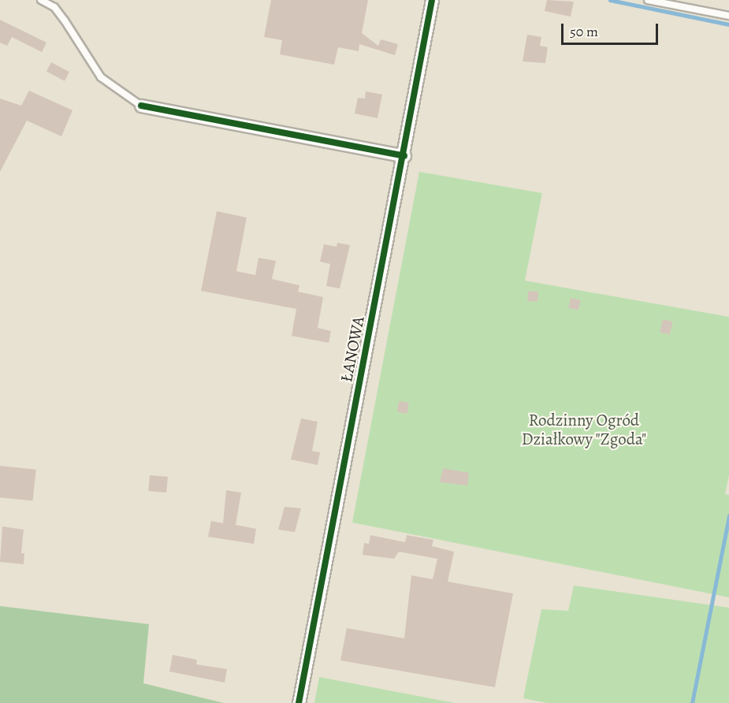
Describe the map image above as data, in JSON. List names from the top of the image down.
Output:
{
  "streets": {
    "street": ["ŁANOWA"]
  },
  "parks": ["Rodzinny Ogród Działkowy \"Zgoda\""],
  "scale_bar": "50 m"
}
